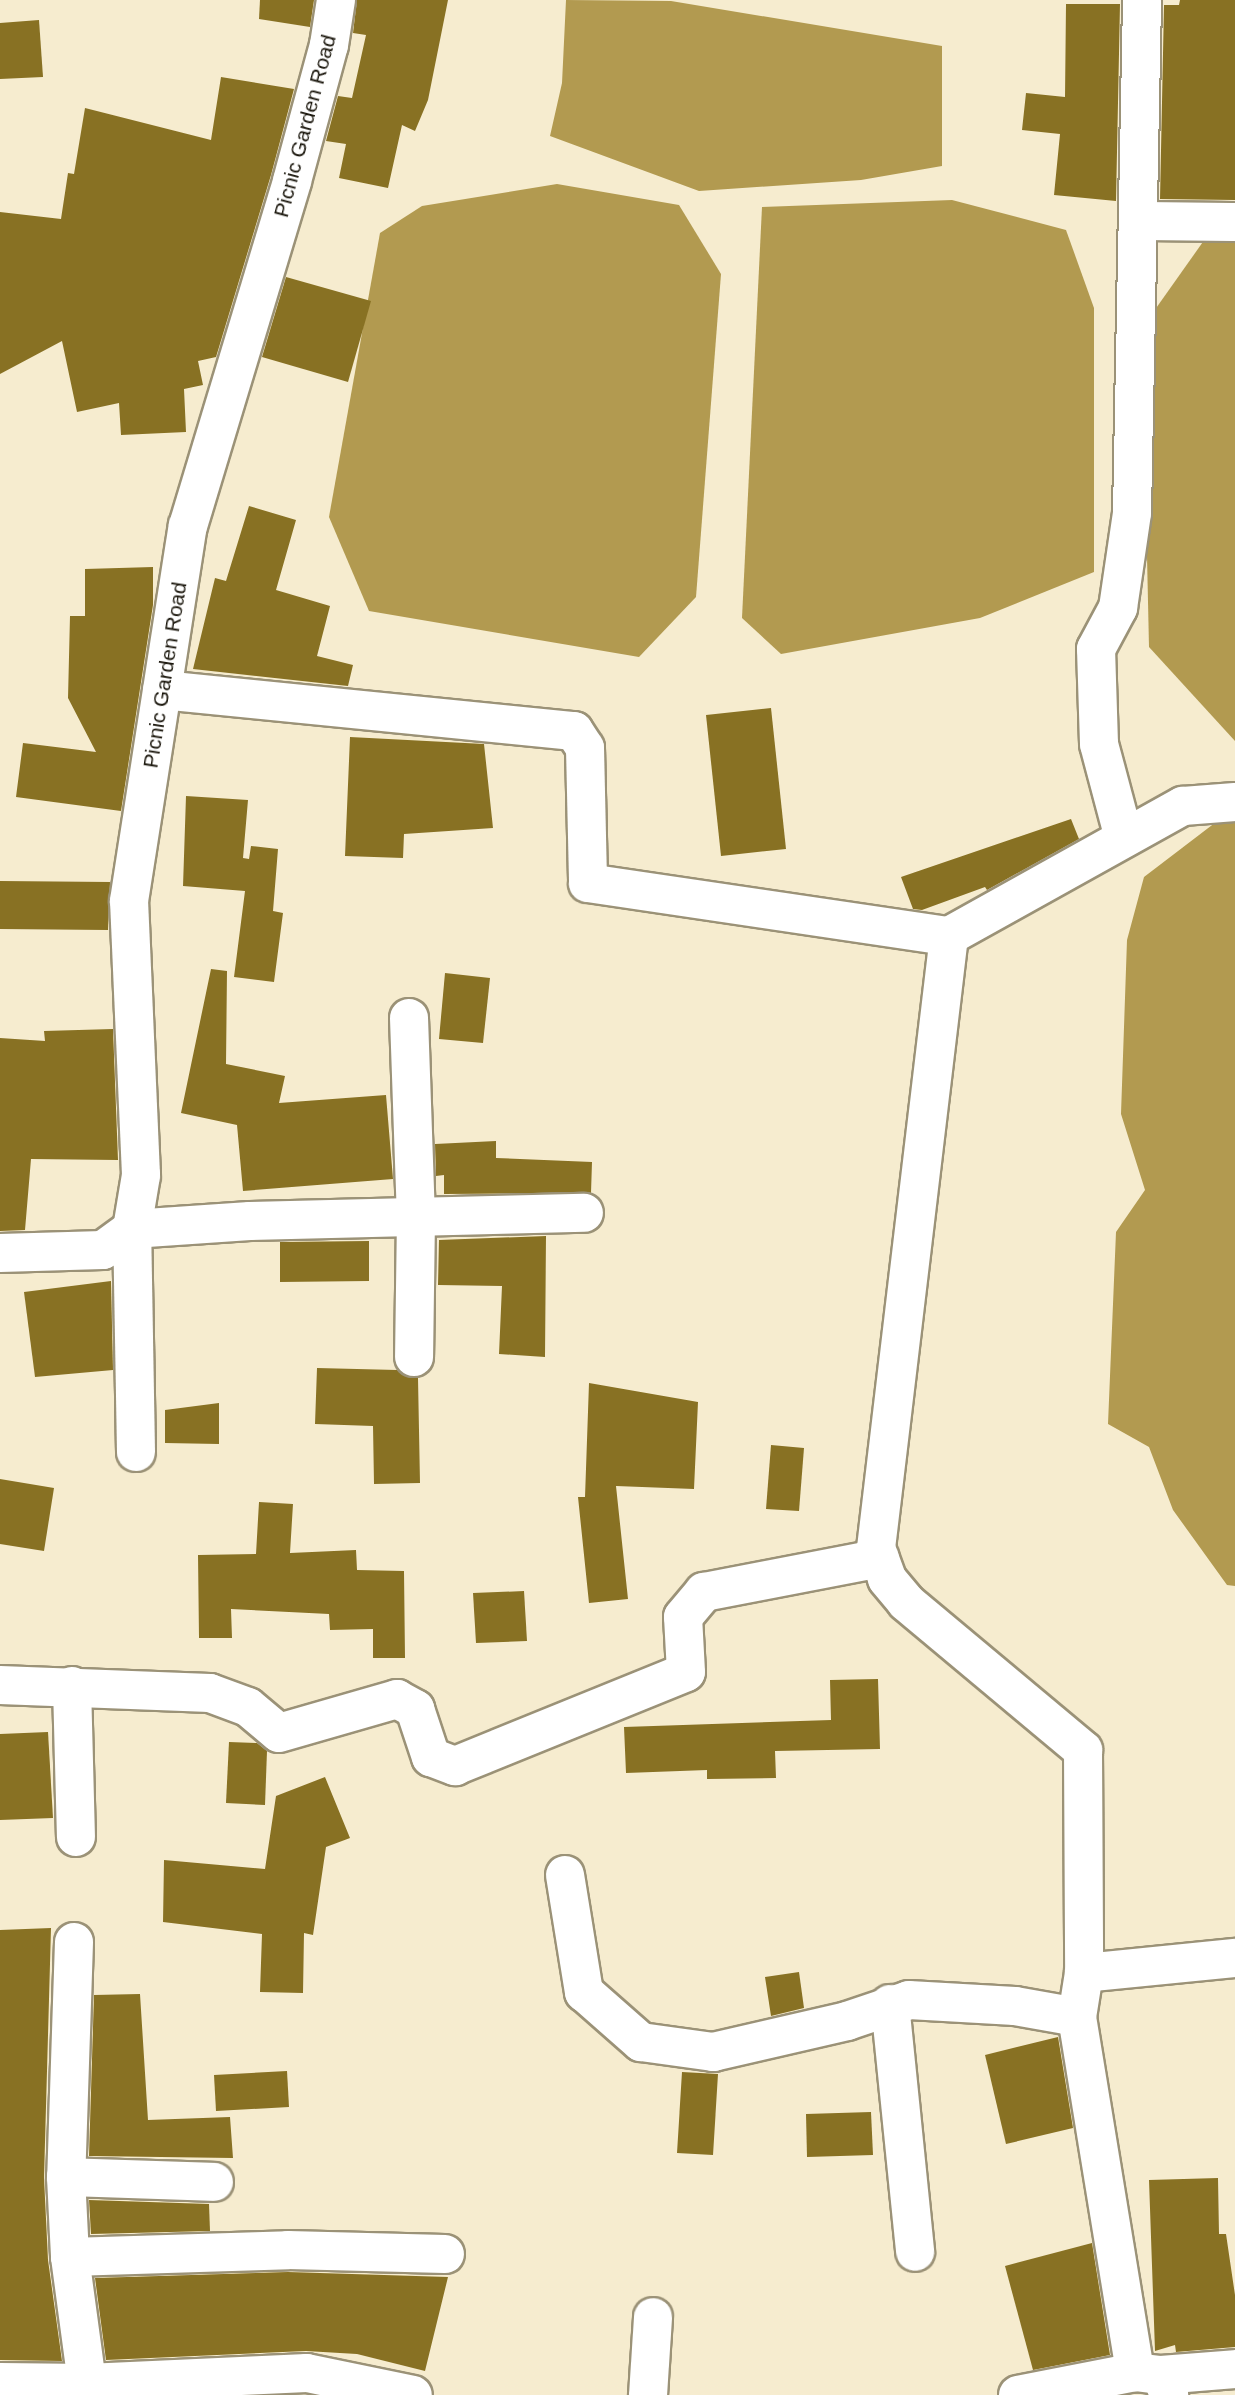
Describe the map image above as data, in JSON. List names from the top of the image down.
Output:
{
  "streets": {
    "street": ["Picnic Garden Road"]
  }
}
